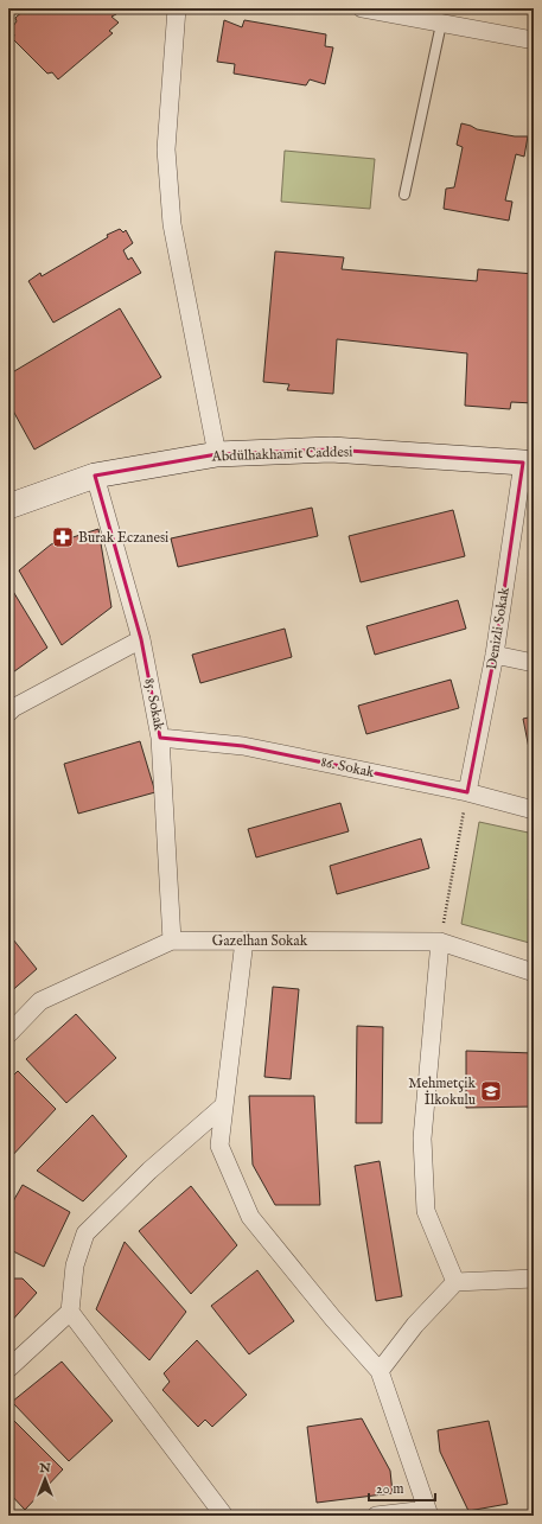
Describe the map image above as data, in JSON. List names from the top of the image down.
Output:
{
  "streets": {
    "main road": ["Abdülhakhamit Caddesi"],
    "street": [
      "Denizli Sokak",
      "85. Sokak",
      "86. Sokak",
      "Gazelhan Sokak"
    ]
  },
  "crossings": [
    ["Abdülhakhamit Caddesi", "Denizli Sokak"],
    ["Abdülhakhamit Caddesi", "85. Sokak"],
    ["Denizli Sokak", "86. Sokak"],
    ["85. Sokak", "86. Sokak"],
    ["85. Sokak", "Gazelhan Sokak"]
  ],
  "places": {
    "pharmacy": ["Burak Eczanesi"],
    "school or university": ["Mehmetçik İlkokulu"]
  },
  "scale_bar": "20 m",
  "north": "top"
}
